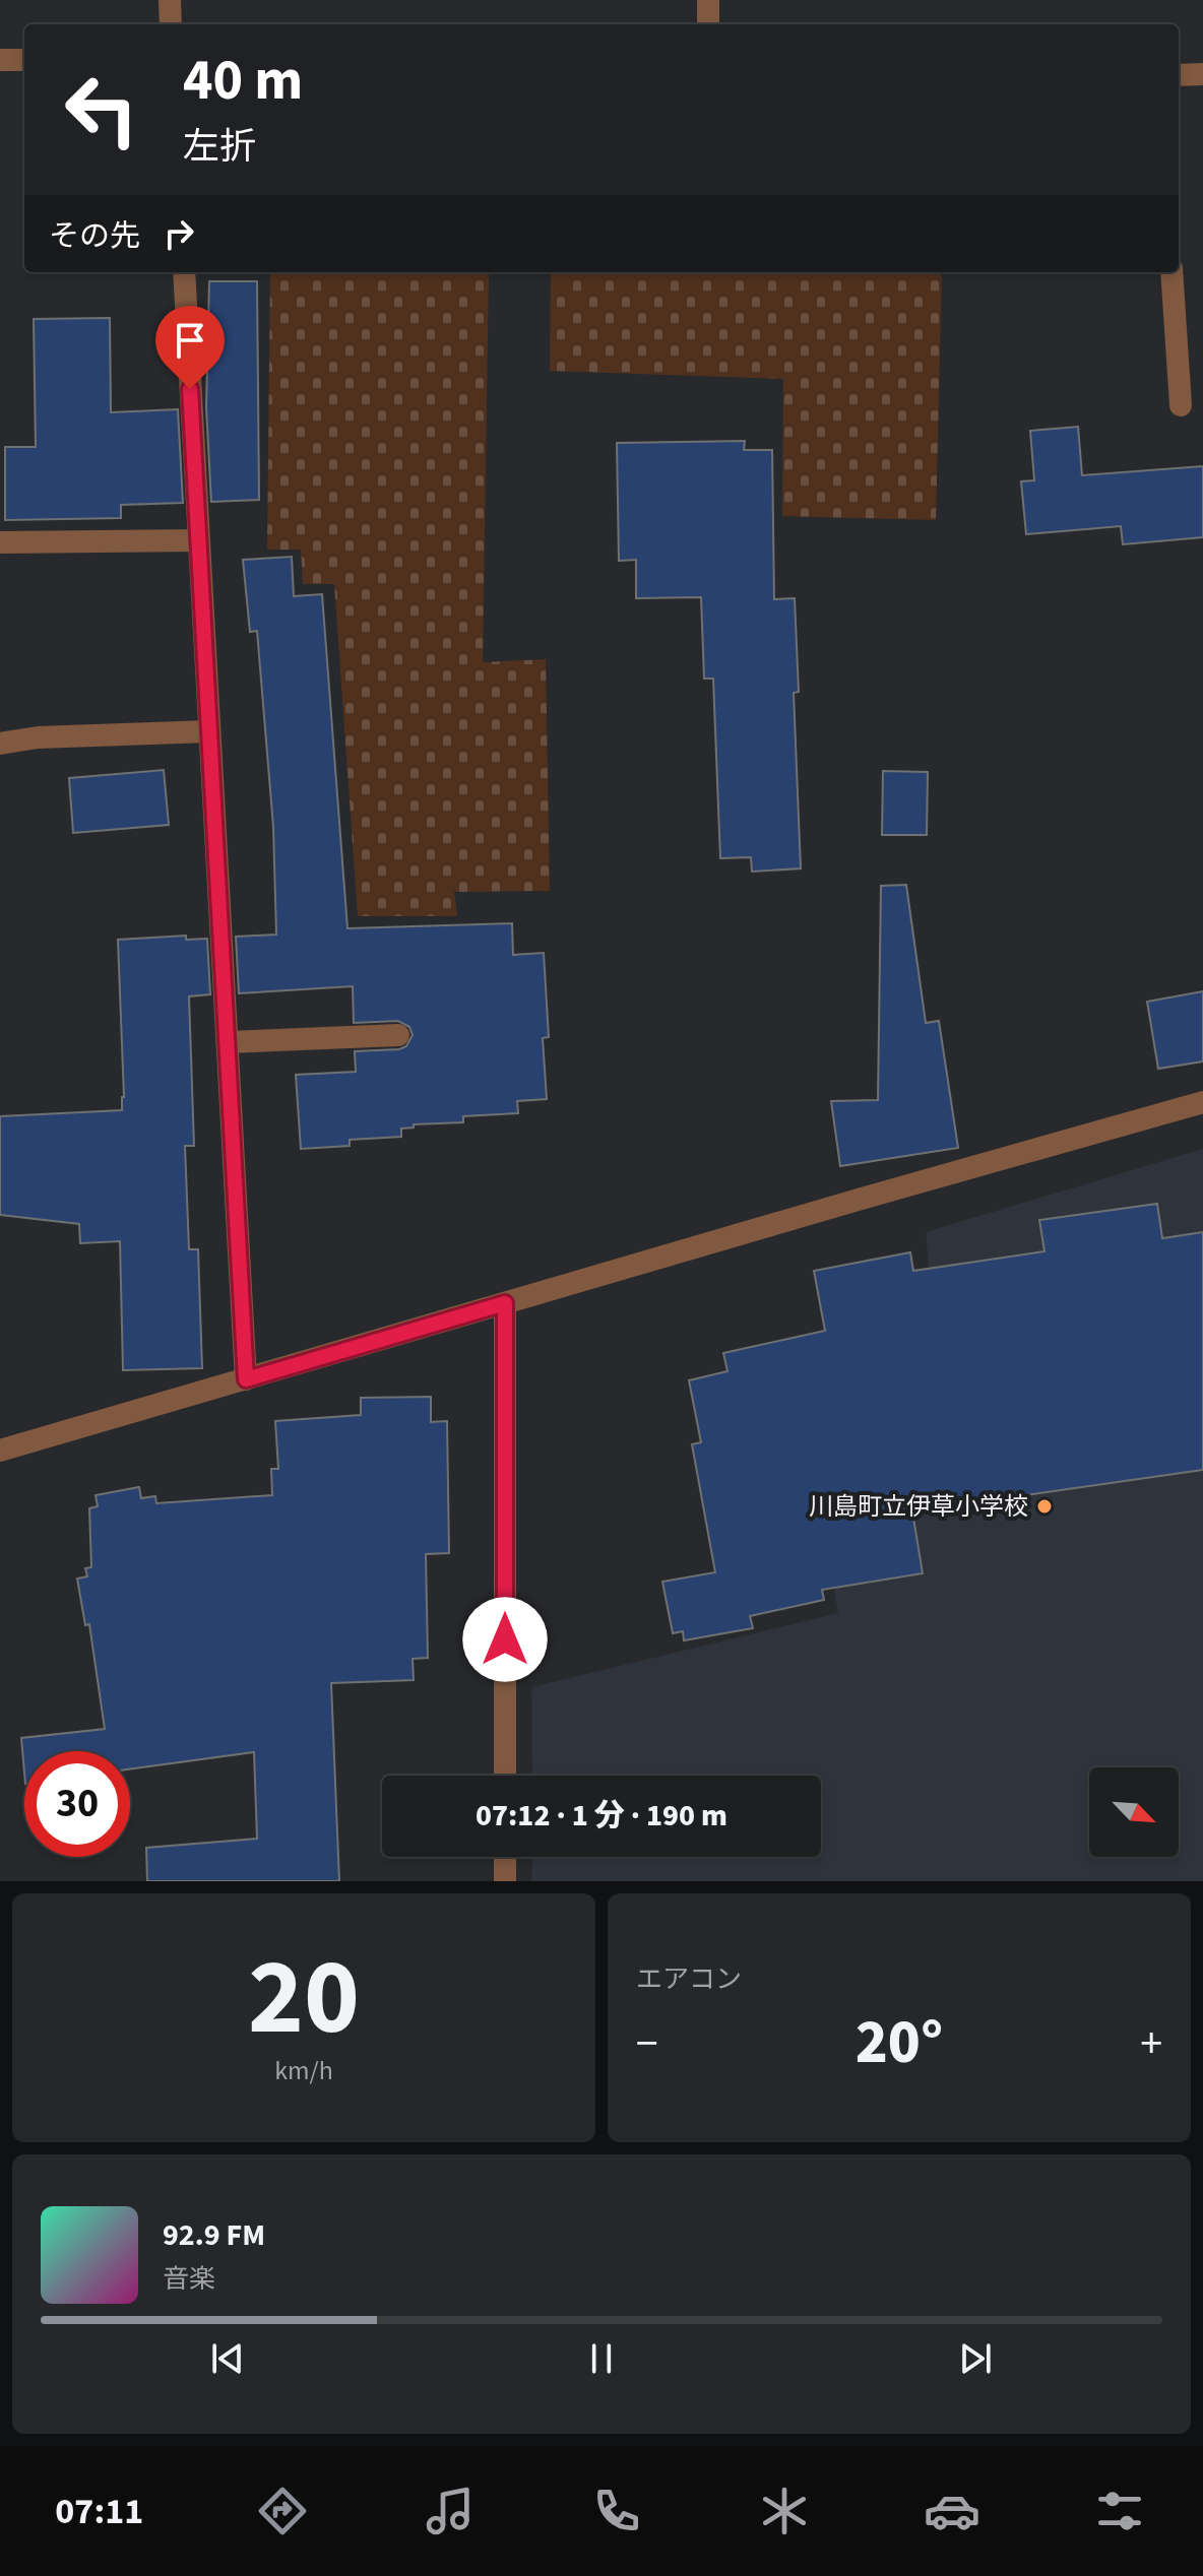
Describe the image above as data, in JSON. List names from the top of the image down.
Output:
{
  "places": ["川島町立伊草小学校"],
  "north": "bottom right",
  "page": {
    "turn": ["40 m", "左折"],
    "then": "その先",
    "limit": "30",
    "trip": "07:12 · 1 分 · 190 m",
    "tile": [
      ["20", "km/h"],
      "エアコン"
    ],
    "heat": ["−", "20°", "+"],
    "song": ["92.9 FM", "音楽"],
    "tabs": "07:11"
  }
}
